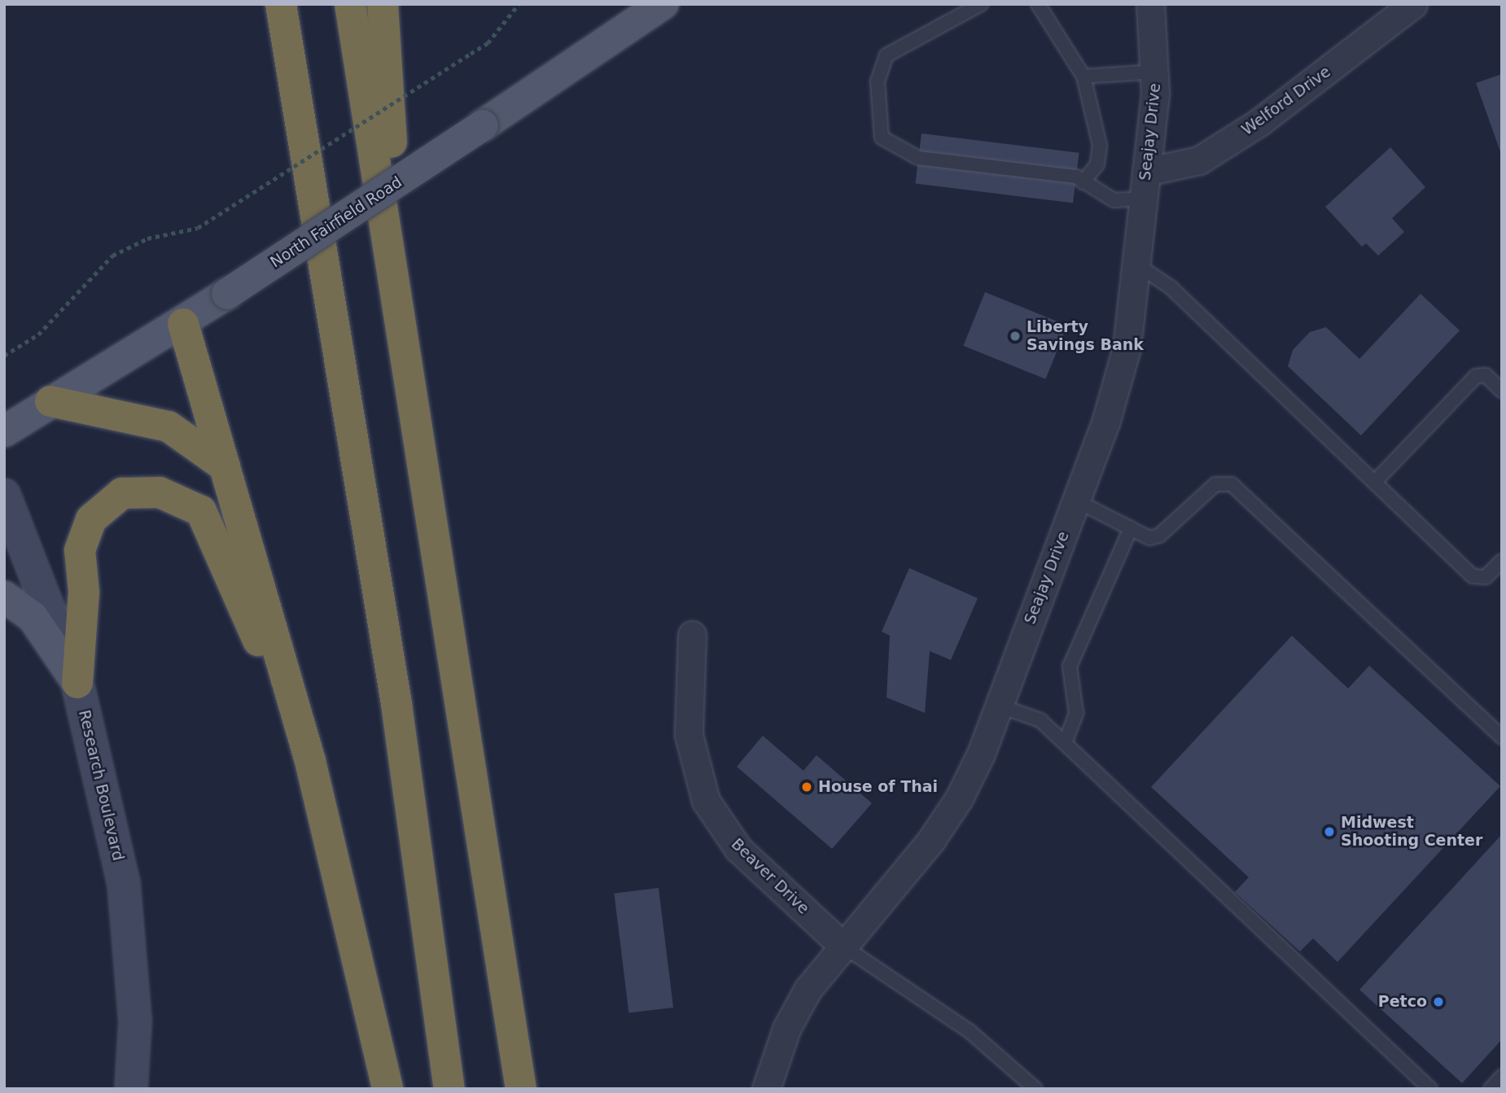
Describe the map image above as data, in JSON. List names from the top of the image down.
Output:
{
  "streets": {
    "main road": ["North Fairfield Road", "Research Boulevard"],
    "street": ["Welford Drive", "Seajay Drive", "Beaver Drive"]
  },
  "crossings": [
    ["Welford Drive", "Seajay Drive"],
    ["Seajay Drive", "Beaver Drive"]
  ],
  "places": [
    "Liberty Savings Bank",
    "House of Thai",
    "Midwest Shooting Center",
    "Petco"
  ]
}
